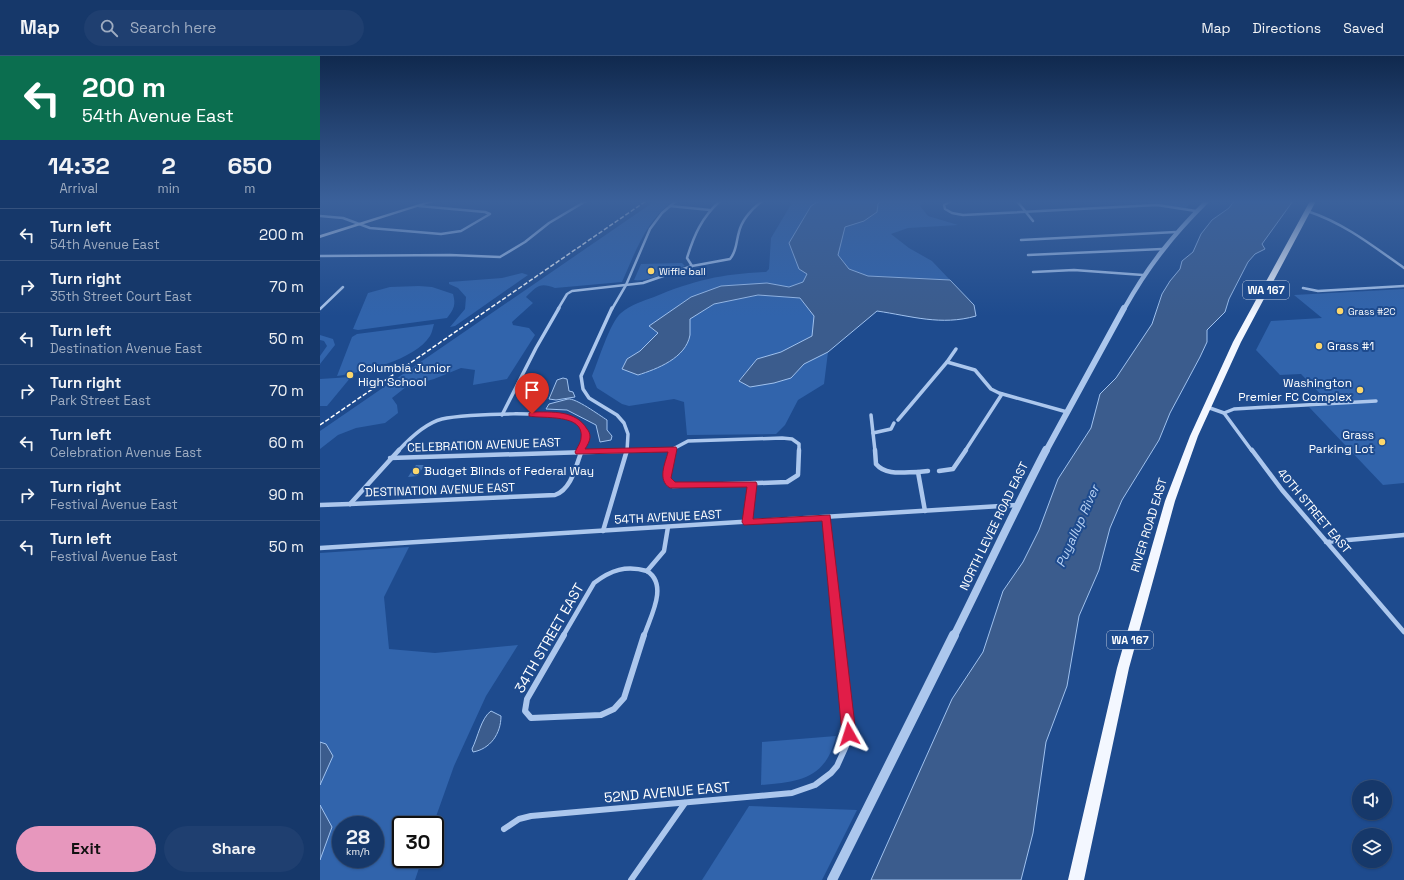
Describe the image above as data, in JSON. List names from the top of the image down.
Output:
{
  "streets": {
    "main road": ["WA 167", "RIVER ROAD EAST"],
    "street": [
      "CELEBRATION AVENUE EAST",
      "DESTINATION AVENUE EAST",
      "40TH STREET EAST",
      "54TH AVENUE EAST",
      "NORTH LEVEE ROAD EAST",
      "34TH STREET EAST",
      "52ND AVENUE EAST"
    ]
  },
  "crossings": [
    ["CELEBRATION AVENUE EAST", "DESTINATION AVENUE EAST"],
    ["54TH AVENUE EAST", "NORTH LEVEE ROAD EAST"],
    ["54TH AVENUE EAST", "52ND AVENUE EAST"]
  ],
  "water": ["Puyallup River"],
  "places": [
    "Wiffle ball",
    "Grass #2C",
    "Grass #1",
    "Columbia Junior High School",
    "Washington Premier FC Complex",
    "Grass Parking Lot",
    "Budget Blinds of Federal Way"
  ],
  "page": {
    "header": "Map",
    "search": "Search here",
    "nav": ["Map", "Directions", "Saved"],
    "turn": ["200 m", "54th Avenue East"],
    "eta": [
      "14:32",
      "Arrival",
      "2",
      "min",
      "650",
      "m"
    ],
    "list": [
      {
        "name": "Turn left",
        "note": "54th Avenue East",
        "value": "200 m"
      },
      {
        "name": "Turn right",
        "note": "35th Street Court East",
        "value": "70 m"
      },
      {
        "name": "Turn left",
        "note": "Destination Avenue East",
        "value": "50 m"
      },
      {
        "name": "Turn right",
        "note": "Park Street East",
        "value": "70 m"
      },
      {
        "name": "Turn left",
        "note": "Celebration Avenue East",
        "value": "60 m"
      },
      {
        "name": "Turn right",
        "note": "Festival Avenue East",
        "value": "90 m"
      },
      {
        "name": "Turn left",
        "note": "Festival Avenue East",
        "value": "50 m"
      }
    ],
    "speed": "28 km/h",
    "limit": "30",
    "buttons": ["Exit", "Share"]
  }
}
